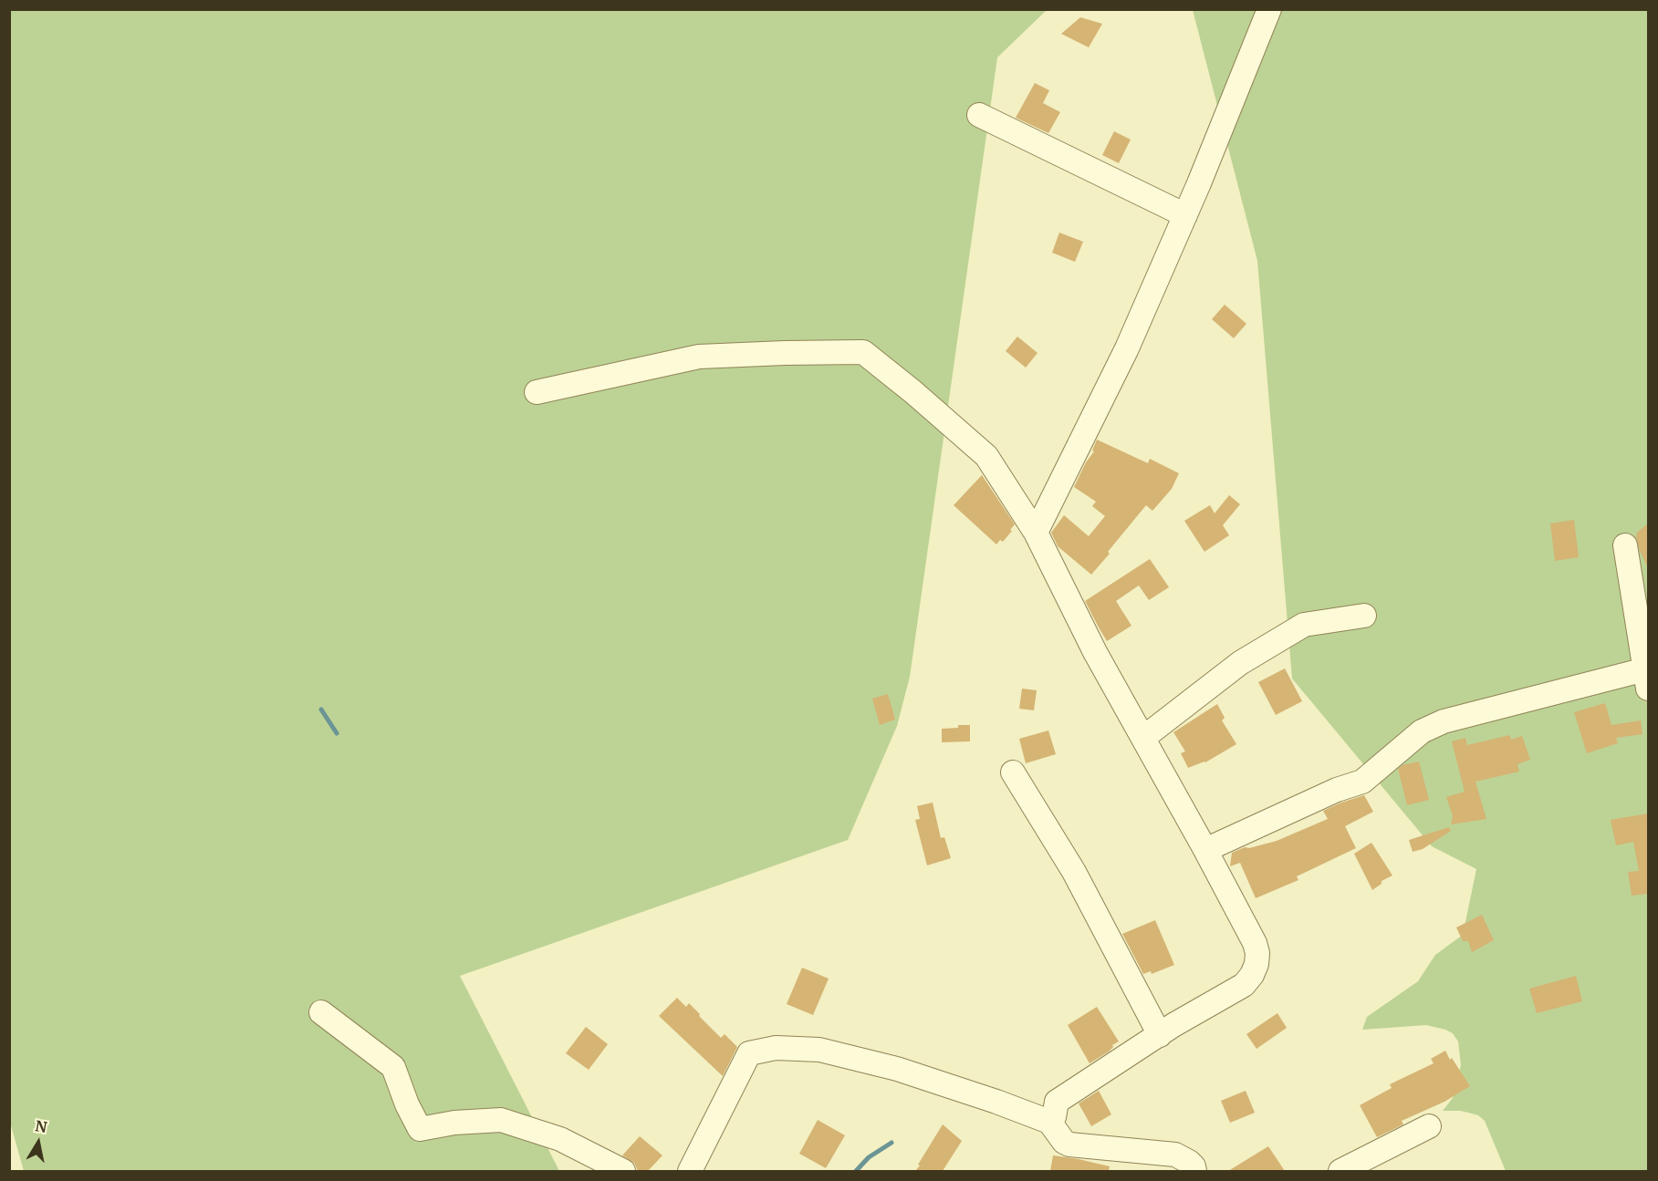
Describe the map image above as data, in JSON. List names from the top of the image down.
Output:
{
  "north": "top"
}
